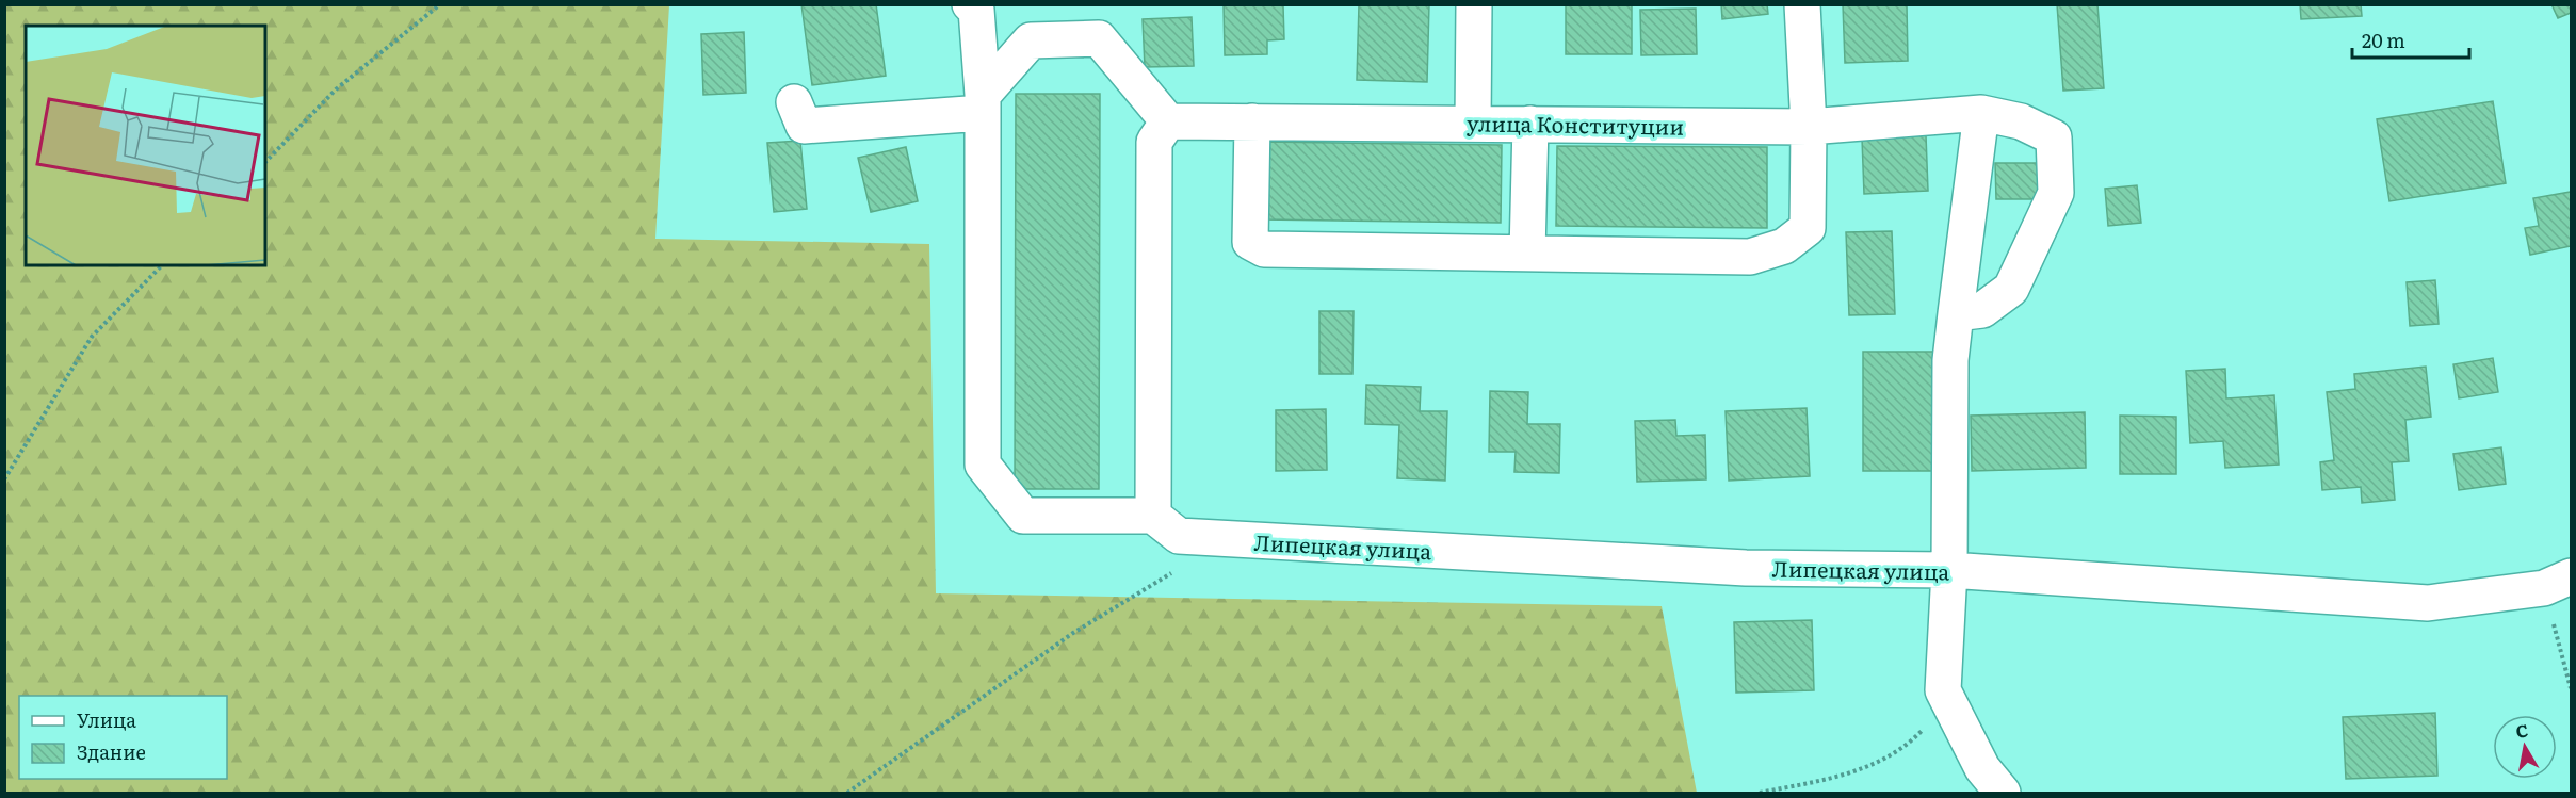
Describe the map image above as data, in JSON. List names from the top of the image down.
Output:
{
  "streets": {
    "street": ["улица Конституции", "Липецкая улица"]
  },
  "legend": ["Улица", "Здание"],
  "scale_bar": "20 m",
  "north": "top"
}
